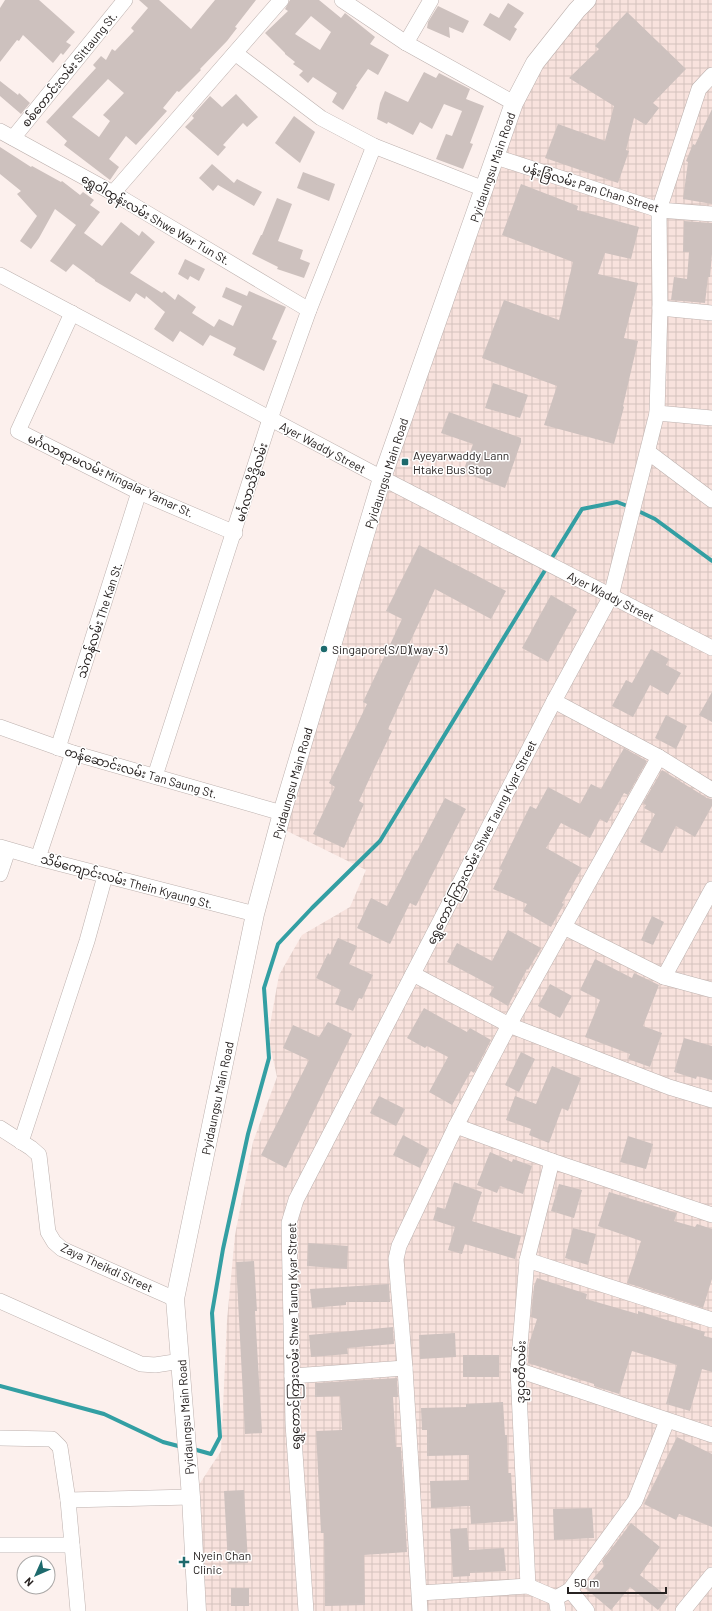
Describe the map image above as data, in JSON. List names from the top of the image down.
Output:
{
  "streets": {
    "main road": ["Pyidaungsu Main Road"],
    "street": [
      "စစ်တောင်းလမ်း Sittaung St.",
      "ပန်းခြံလမ်း Pan Chan Street",
      "ရွှေဝါထွန်းလမ်း Shwe War Tun St.",
      "Ayer Waddy Street",
      "မင်္ဂလာရာမလမ်း Mingalar Yamar St.",
      "မင်္ဂလာသိဒ္ဓိလမ်း",
      "သဲကန်လမ်း The Kan St.",
      "တန်ဆောင်းလမ်း Tan Saung St.",
      "ရွှေတောင်ကြားလမ်း Shwe Taung Kyar Street",
      "သိမ်ကျောင်းလမ်း Thein Kyaung St.",
      "Zaya Theikdi Street",
      "ဒုဌဝတီလမ်း"
    ]
  },
  "crossings": [
    ["စစ်တောင်းလမ်း Sittaung St.", "ရွှေဝါထွန်းလမ်း Shwe War Tun St."],
    ["Pyidaungsu Main Road", "ပန်းခြံလမ်း Pan Chan Street"],
    ["Pyidaungsu Main Road", "Ayer Waddy Street"],
    ["Pyidaungsu Main Road", "တန်ဆောင်းလမ်း Tan Saung St."],
    ["Pyidaungsu Main Road", "သိမ်ကျောင်းလမ်း Thein Kyaung St."],
    ["Pyidaungsu Main Road", "Zaya Theikdi Street"],
    ["ပန်းခြံလမ်း Pan Chan Street", "ရွှေတောင်ကြားလမ်း Shwe Taung Kyar Street"],
    ["ရွှေဝါထွန်းလမ်း Shwe War Tun St.", "မင်္ဂလာသိဒ္ဓိလမ်း"],
    ["Ayer Waddy Street", "မင်္ဂလာရာမလမ်း Mingalar Yamar St."],
    ["Ayer Waddy Street", "မင်္ဂလာသိဒ္ဓိလမ်း"],
    ["Ayer Waddy Street", "ရွှေတောင်ကြားလမ်း Shwe Taung Kyar Street"],
    ["မင်္ဂလာရာမလမ်း Mingalar Yamar St.", "မင်္ဂလာသိဒ္ဓိလမ်း"],
    ["မင်္ဂလာရာမလမ်း Mingalar Yamar St.", "သဲကန်လမ်း The Kan St."],
    ["မင်္ဂလာသိဒ္ဓိလမ်း", "တန်ဆောင်းလမ်း Tan Saung St."],
    ["သဲကန်လမ်း The Kan St.", "တန်ဆောင်းလမ်း Tan Saung St."]
  ],
  "places": {
    "transit": ["Ayeyarwaddy Lann Htake Bus Stop"],
    "other": ["Singapore(S/D)(way-3)"],
    "health": ["Nyein Chan Clinic"]
  },
  "scale_bar": "50 m",
  "north": "bottom left"
}
